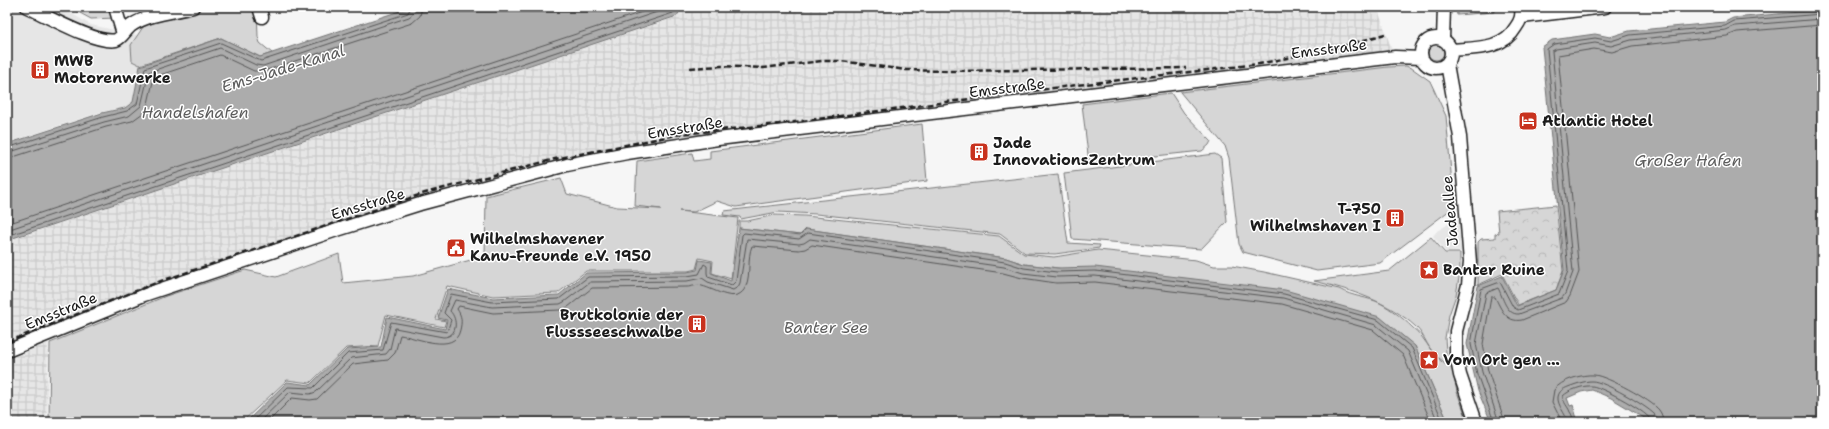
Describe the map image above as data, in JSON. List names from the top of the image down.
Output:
{
  "streets": {
    "street": ["Emsstraße", "Jadeallee"]
  },
  "crossings": [
    ["Emsstraße", "Jadeallee"]
  ],
  "water": [
    "Ems-Jade-Kanal",
    "Handelshafen",
    "Großer Hafen",
    "Banter See"
  ],
  "places": {
    "building": [
      "MWB Motorenwerke",
      "Jade InnovationsZentrum",
      "T-750 Wilhelmshaven I",
      "Brutkolonie der Flussseeschwalbe"
    ],
    "hotel": ["Atlantic Hotel"],
    "public building": ["Wilhelmshavener Kanu-Freunde e.V. 1950"],
    "place": ["Banter Ruine", "Vom Ort gen ..."]
  }
}
